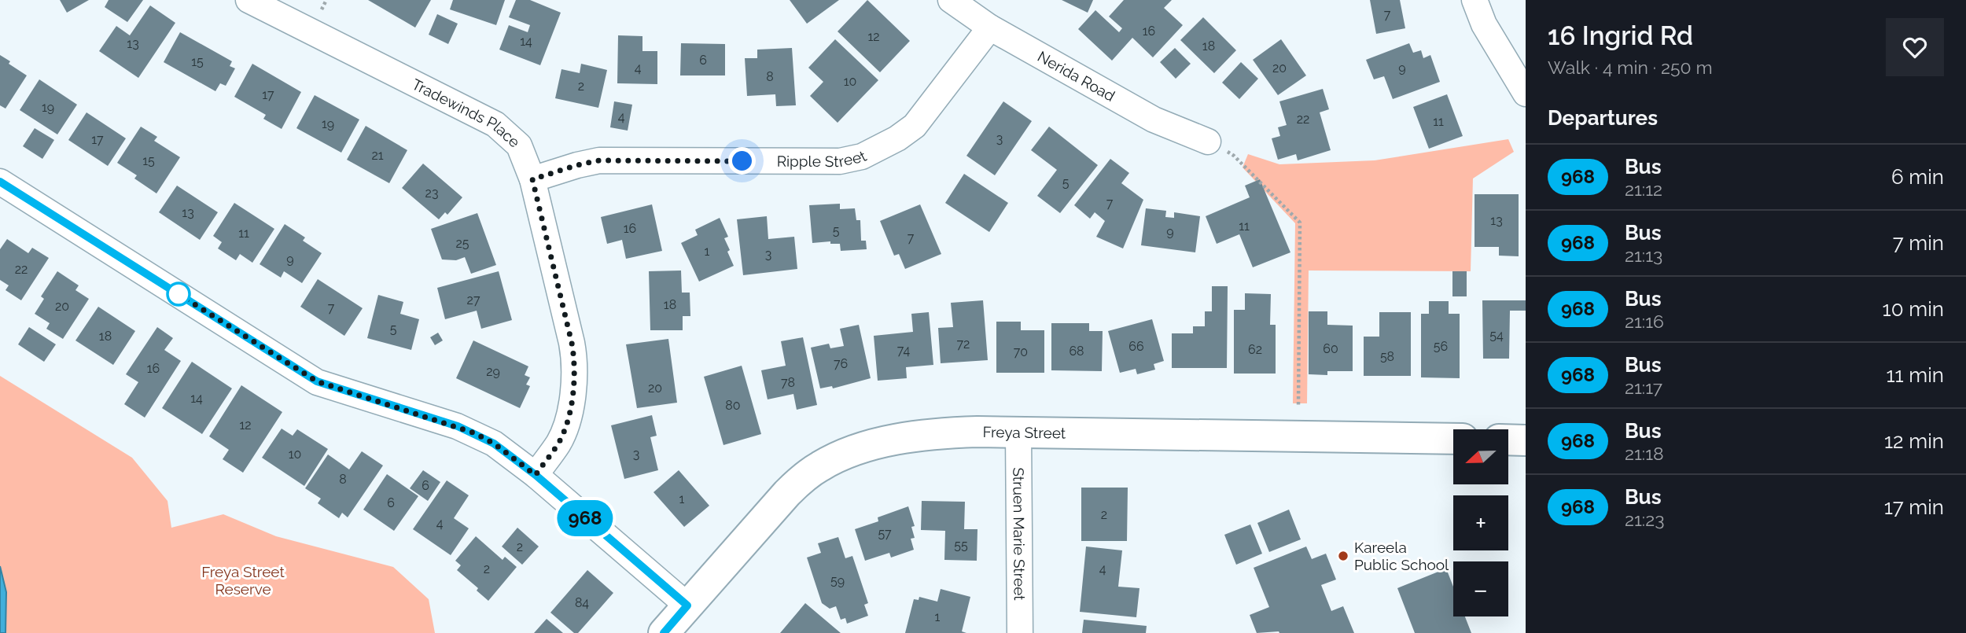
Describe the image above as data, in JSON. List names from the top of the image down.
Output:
{
  "streets": {
    "street": [
      "Nerida Road",
      "Tradewinds Place",
      "Ripple Street",
      "Freya Street",
      "Struen Marie Street"
    ]
  },
  "crossings": [
    ["Nerida Road", "Ripple Street"],
    ["Tradewinds Place", "Ripple Street"],
    ["Freya Street", "Struen Marie Street"]
  ],
  "parks": ["Freya Street Reserve"],
  "places": ["Kareela Public School"],
  "lines": ["bus line 968"],
  "house_numbers": [
    "7",
    "16",
    "12",
    "14",
    "13",
    "18",
    "6",
    "15",
    "4",
    "20",
    "9",
    "8",
    "10",
    "2",
    "17",
    "19",
    "4",
    "22",
    "11",
    "19",
    "3",
    "17",
    "21",
    "15",
    "5",
    "23",
    "7",
    "13",
    "13",
    "11",
    "16",
    "5",
    "9",
    "11",
    "7",
    "25",
    "1",
    "3",
    "9",
    "22",
    "27",
    "18",
    "20",
    "7",
    "5",
    "54",
    "18",
    "72",
    "66",
    "56",
    "60",
    "62",
    "74",
    "68",
    "70",
    "58",
    "76",
    "16",
    "29",
    "78",
    "20",
    "14",
    "80",
    "12",
    "10",
    "3",
    "8",
    "6",
    "1",
    "6",
    "2",
    "4",
    "57",
    "55",
    "2",
    "2",
    "4",
    "59",
    "84",
    "1"
  ],
  "north": "left",
  "page": {
    "on_map": "968",
    "heading": [
      ["16 Ingrid Rd", "Walk · 4 min · 250 m"],
      "Departures"
    ],
    "list": [
      {
        "mark": "968",
        "name": "Bus",
        "note": "21:12",
        "value": "6 min"
      },
      {
        "mark": "968",
        "name": "Bus",
        "note": "21:13",
        "value": "7 min"
      },
      {
        "mark": "968",
        "name": "Bus",
        "note": "21:16",
        "value": "10 min"
      },
      {
        "mark": "968",
        "name": "Bus",
        "note": "21:17",
        "value": "11 min"
      },
      {
        "mark": "968",
        "name": "Bus",
        "note": "21:18",
        "value": "12 min"
      },
      {
        "mark": "968",
        "name": "Bus",
        "note": "21:23",
        "value": "17 min"
      }
    ],
    "map_buttons": ["+", "−"]
  }
}
